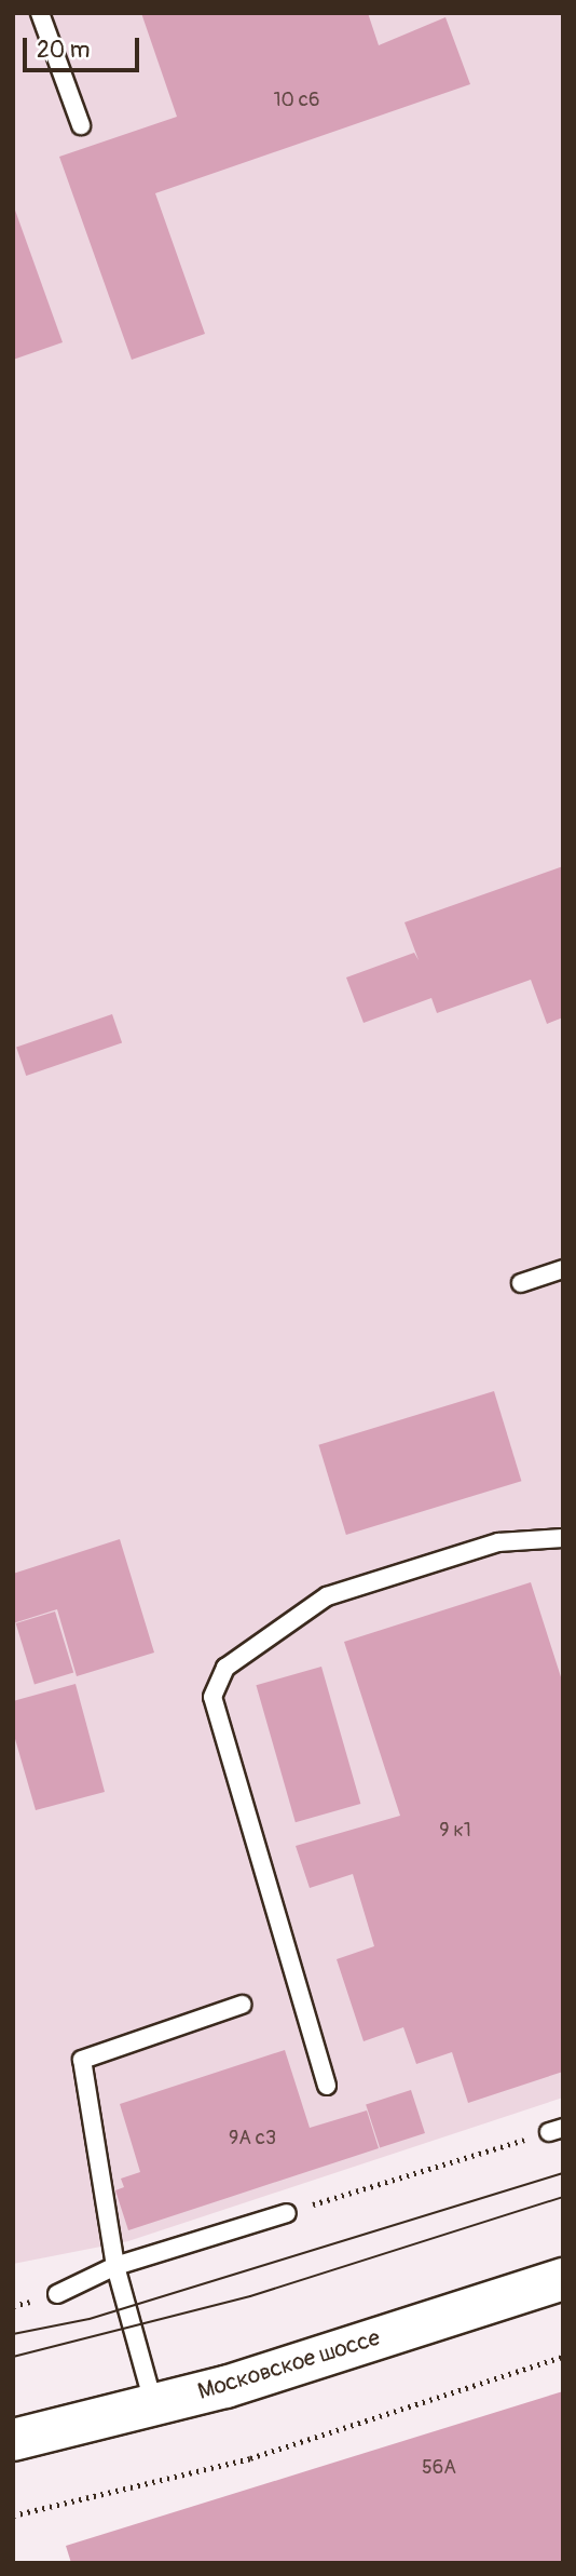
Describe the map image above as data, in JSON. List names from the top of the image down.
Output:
{
  "streets": {
    "main road": ["Московское шоссе"]
  },
  "house_numbers": [
    "10 с6",
    "9 к1",
    "9А с3",
    "56А"
  ],
  "scale_bar": "20 m"
}
